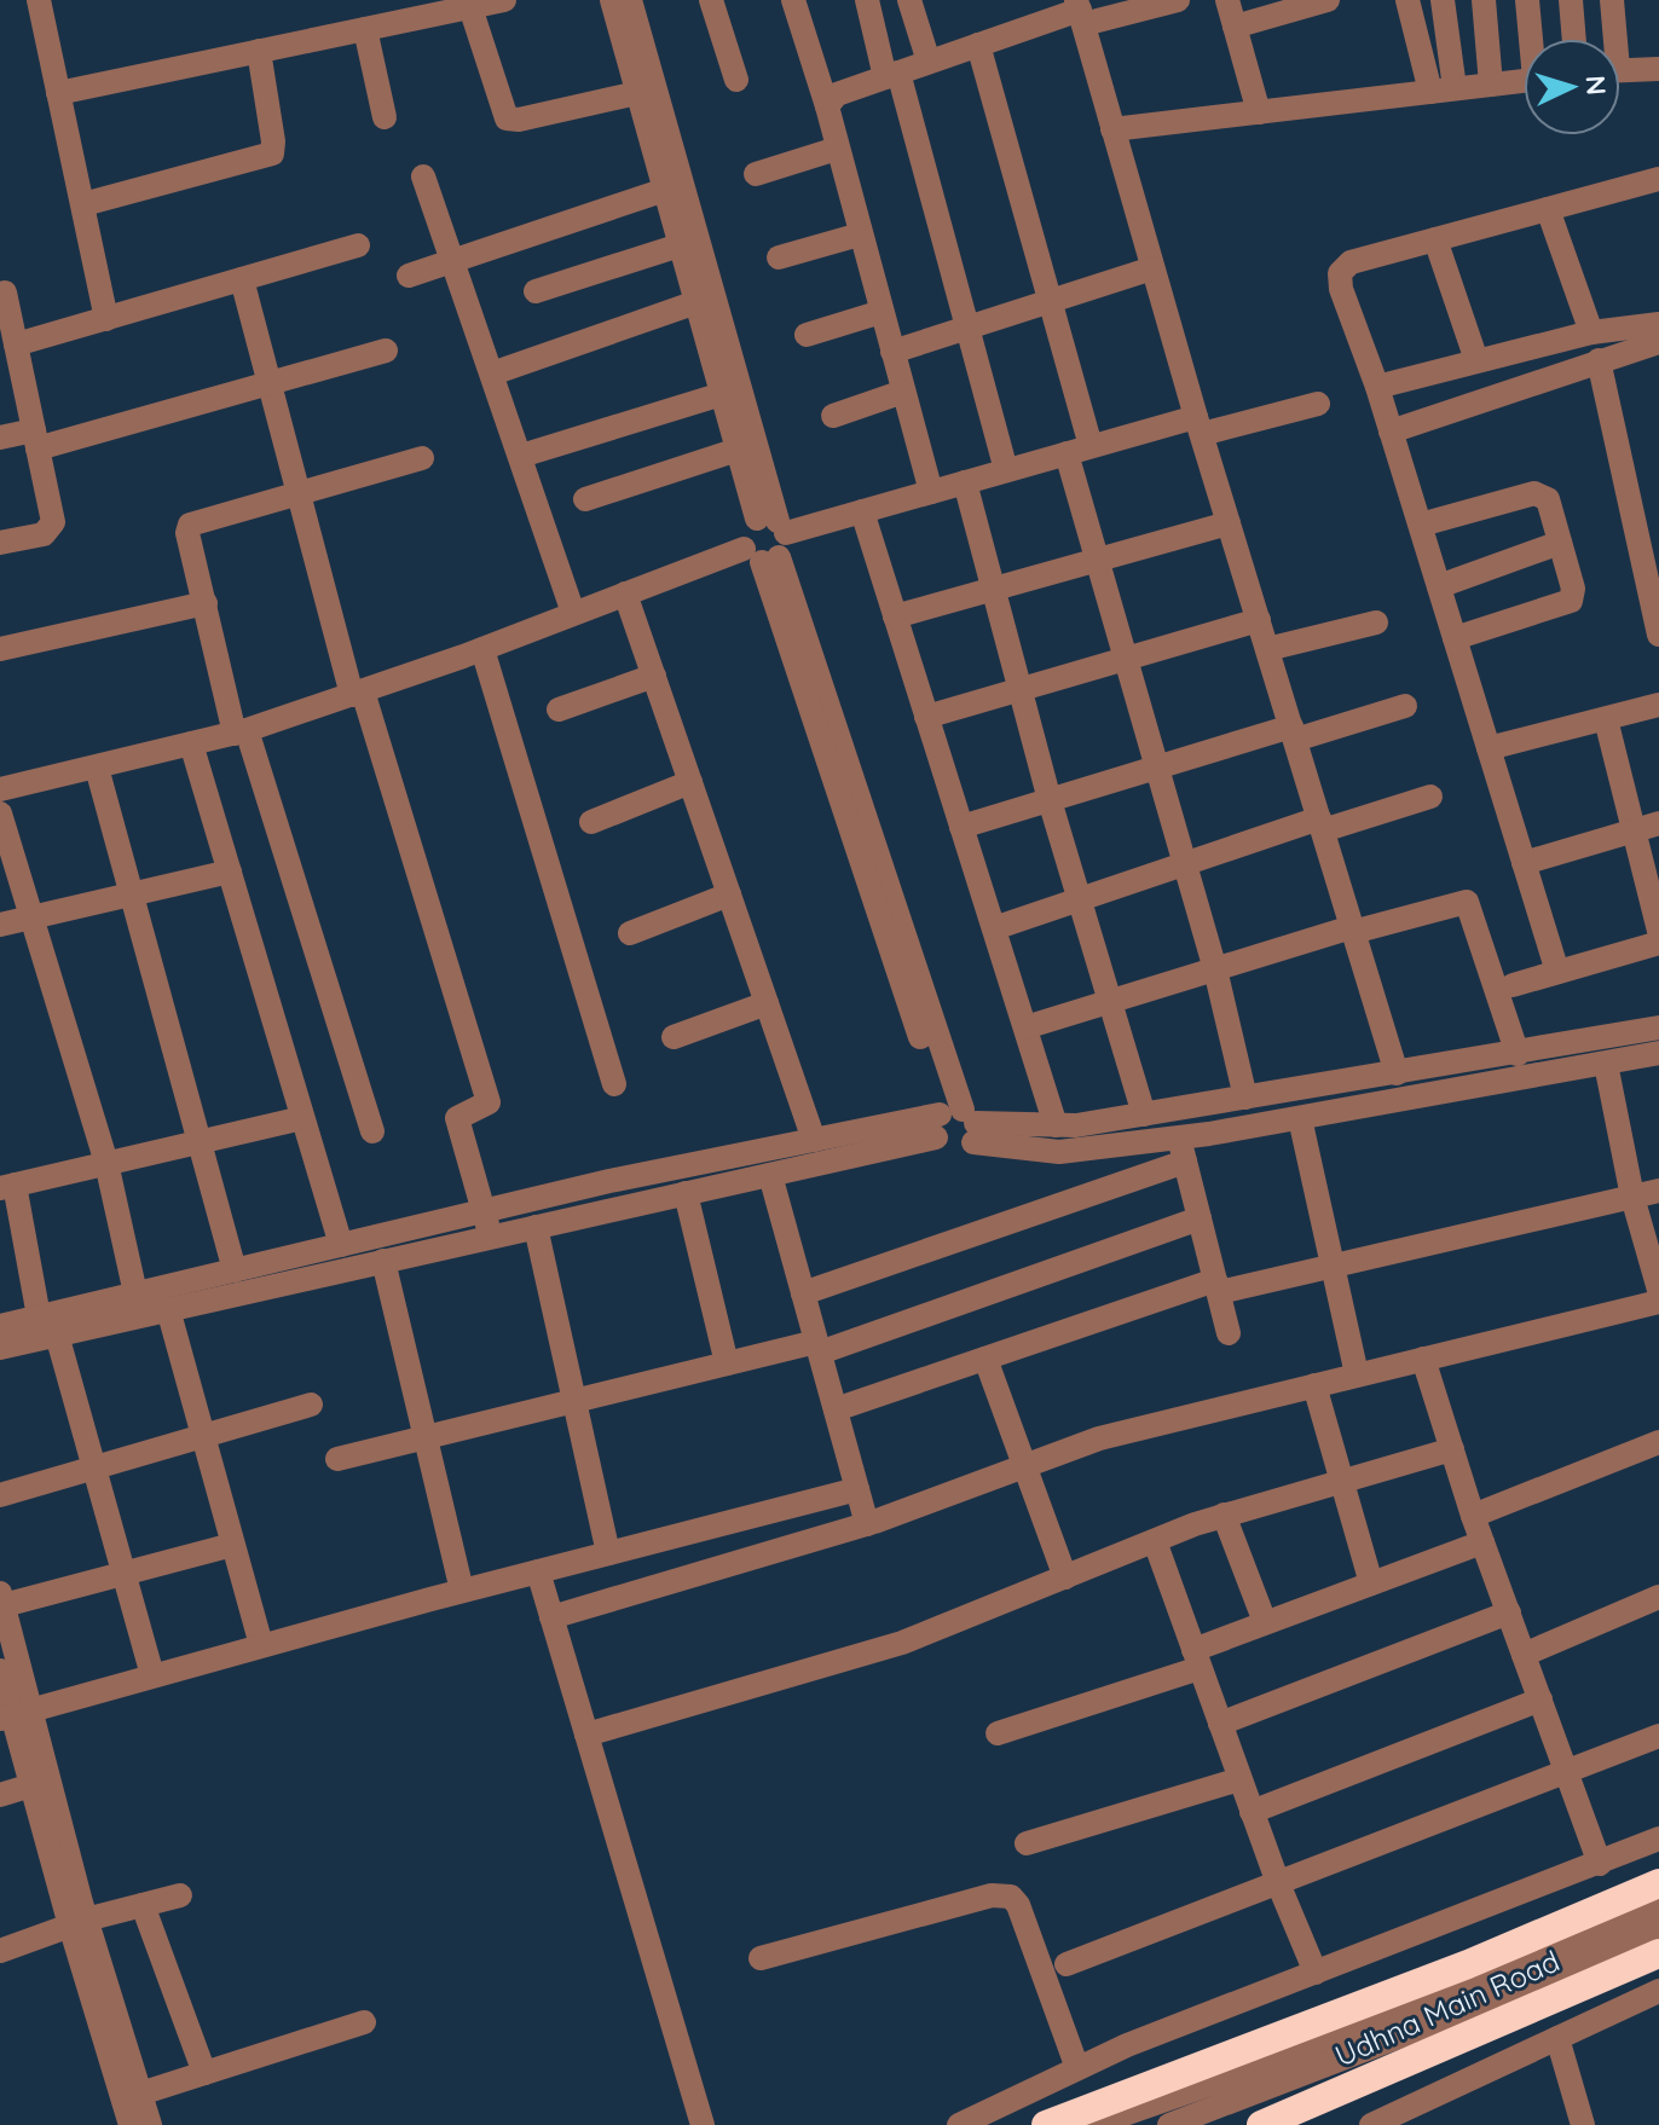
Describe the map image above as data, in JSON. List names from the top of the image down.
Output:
{
  "streets": {
    "highway": ["Udhna Main Road"]
  },
  "north": "right"
}
